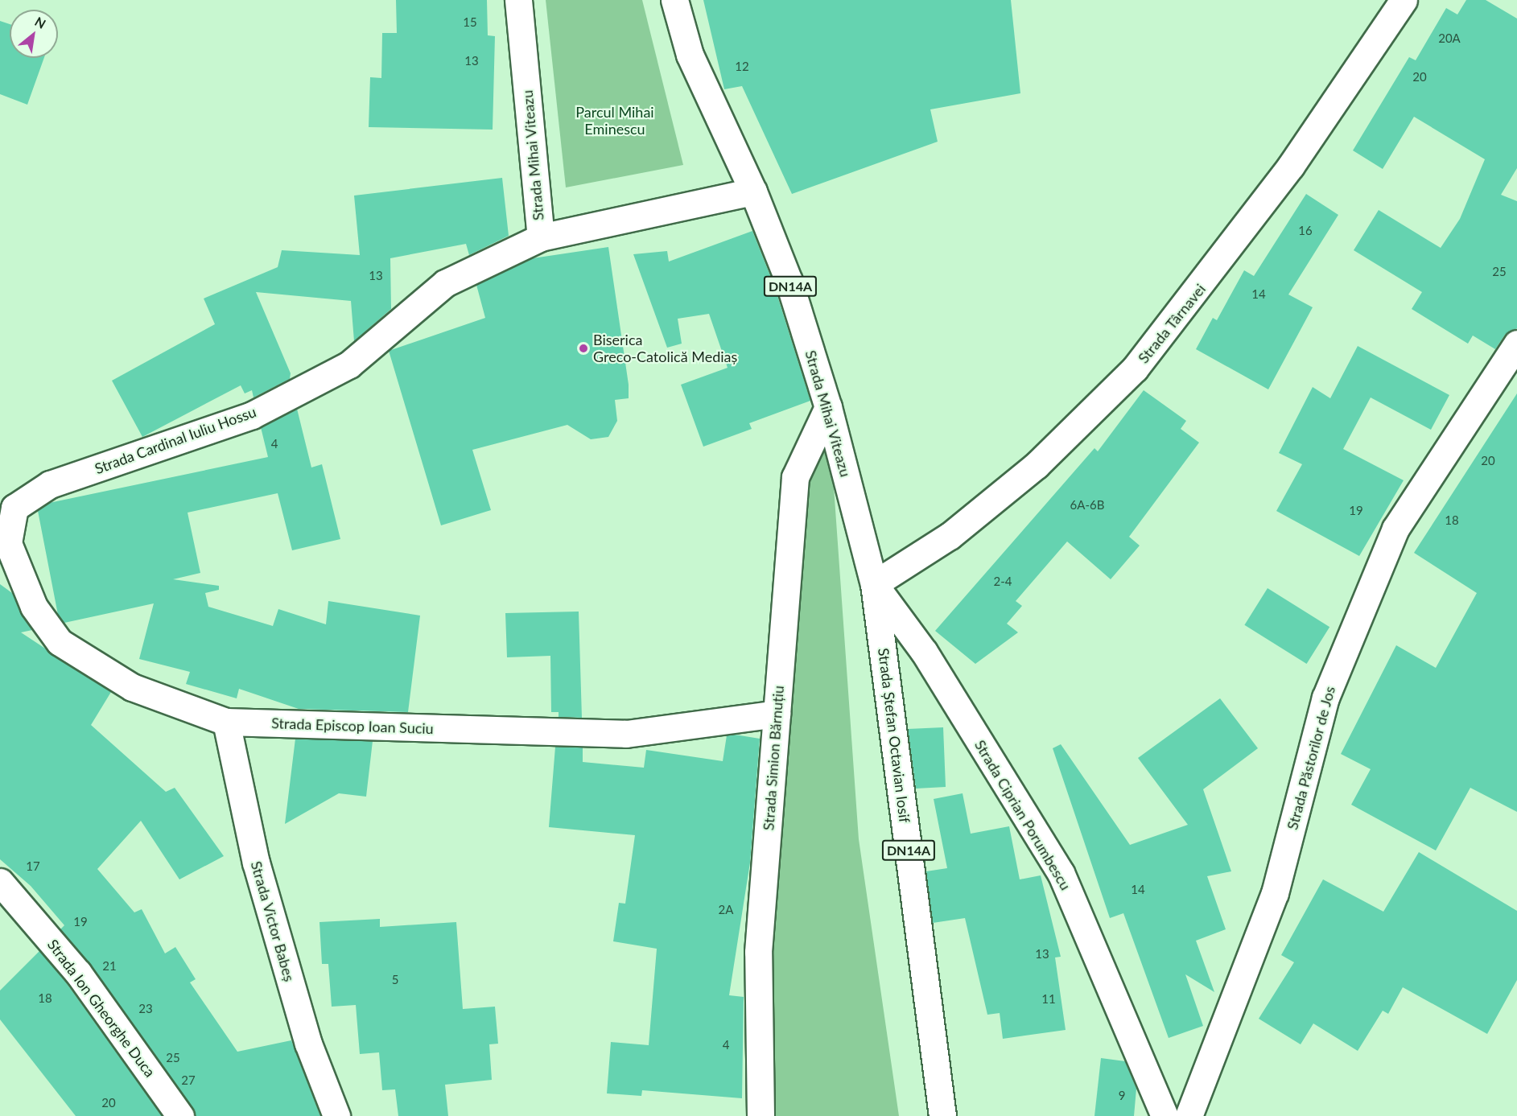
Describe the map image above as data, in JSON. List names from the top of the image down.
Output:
{
  "streets": {
    "street": [
      "Strada Mihai Viteazu",
      "DN14A",
      "Strada Târnavei",
      "Strada Cardinal Iuliu Hossu",
      "Strada Episcop Ioan Suciu",
      "Strada Ștefan Octavian Iosif",
      "Strada Simion Bărnuțiu",
      "Strada Păstorilor de Jos",
      "Strada Ciprian Porumbescu",
      "Strada Victor Babeș",
      "Strada Ion Gheorghe Duca"
    ]
  },
  "crossings": [
    ["Strada Mihai Viteazu", "Strada Târnavei"],
    ["Strada Mihai Viteazu", "Strada Cardinal Iuliu Hossu"],
    ["Strada Mihai Viteazu", "Strada Ștefan Octavian Iosif"],
    ["Strada Mihai Viteazu", "Strada Simion Bărnuțiu"],
    ["Strada Mihai Viteazu", "Strada Ciprian Porumbescu"],
    ["Strada Târnavei", "Strada Ștefan Octavian Iosif"],
    ["Strada Târnavei", "Strada Ciprian Porumbescu"],
    ["Strada Cardinal Iuliu Hossu", "Strada Episcop Ioan Suciu"],
    ["Strada Episcop Ioan Suciu", "Strada Simion Bărnuțiu"],
    ["Strada Episcop Ioan Suciu", "Strada Victor Babeș"],
    ["Strada Ștefan Octavian Iosif", "Strada Ciprian Porumbescu"]
  ],
  "parks": ["Parcul Mihai Eminescu"],
  "places": ["Biserica Greco-Catolică Mediaș"],
  "house_numbers": [
    "15",
    "20A",
    "13",
    "12",
    "20",
    "16",
    "25",
    "13",
    "14",
    "4",
    "20",
    "6A-6B",
    "19",
    "18",
    "2-4",
    "17",
    "14",
    "2A",
    "19",
    "13",
    "21",
    "5",
    "18",
    "11",
    "23",
    "4",
    "25",
    "27",
    "9",
    "20"
  ],
  "north": "top right"
}
